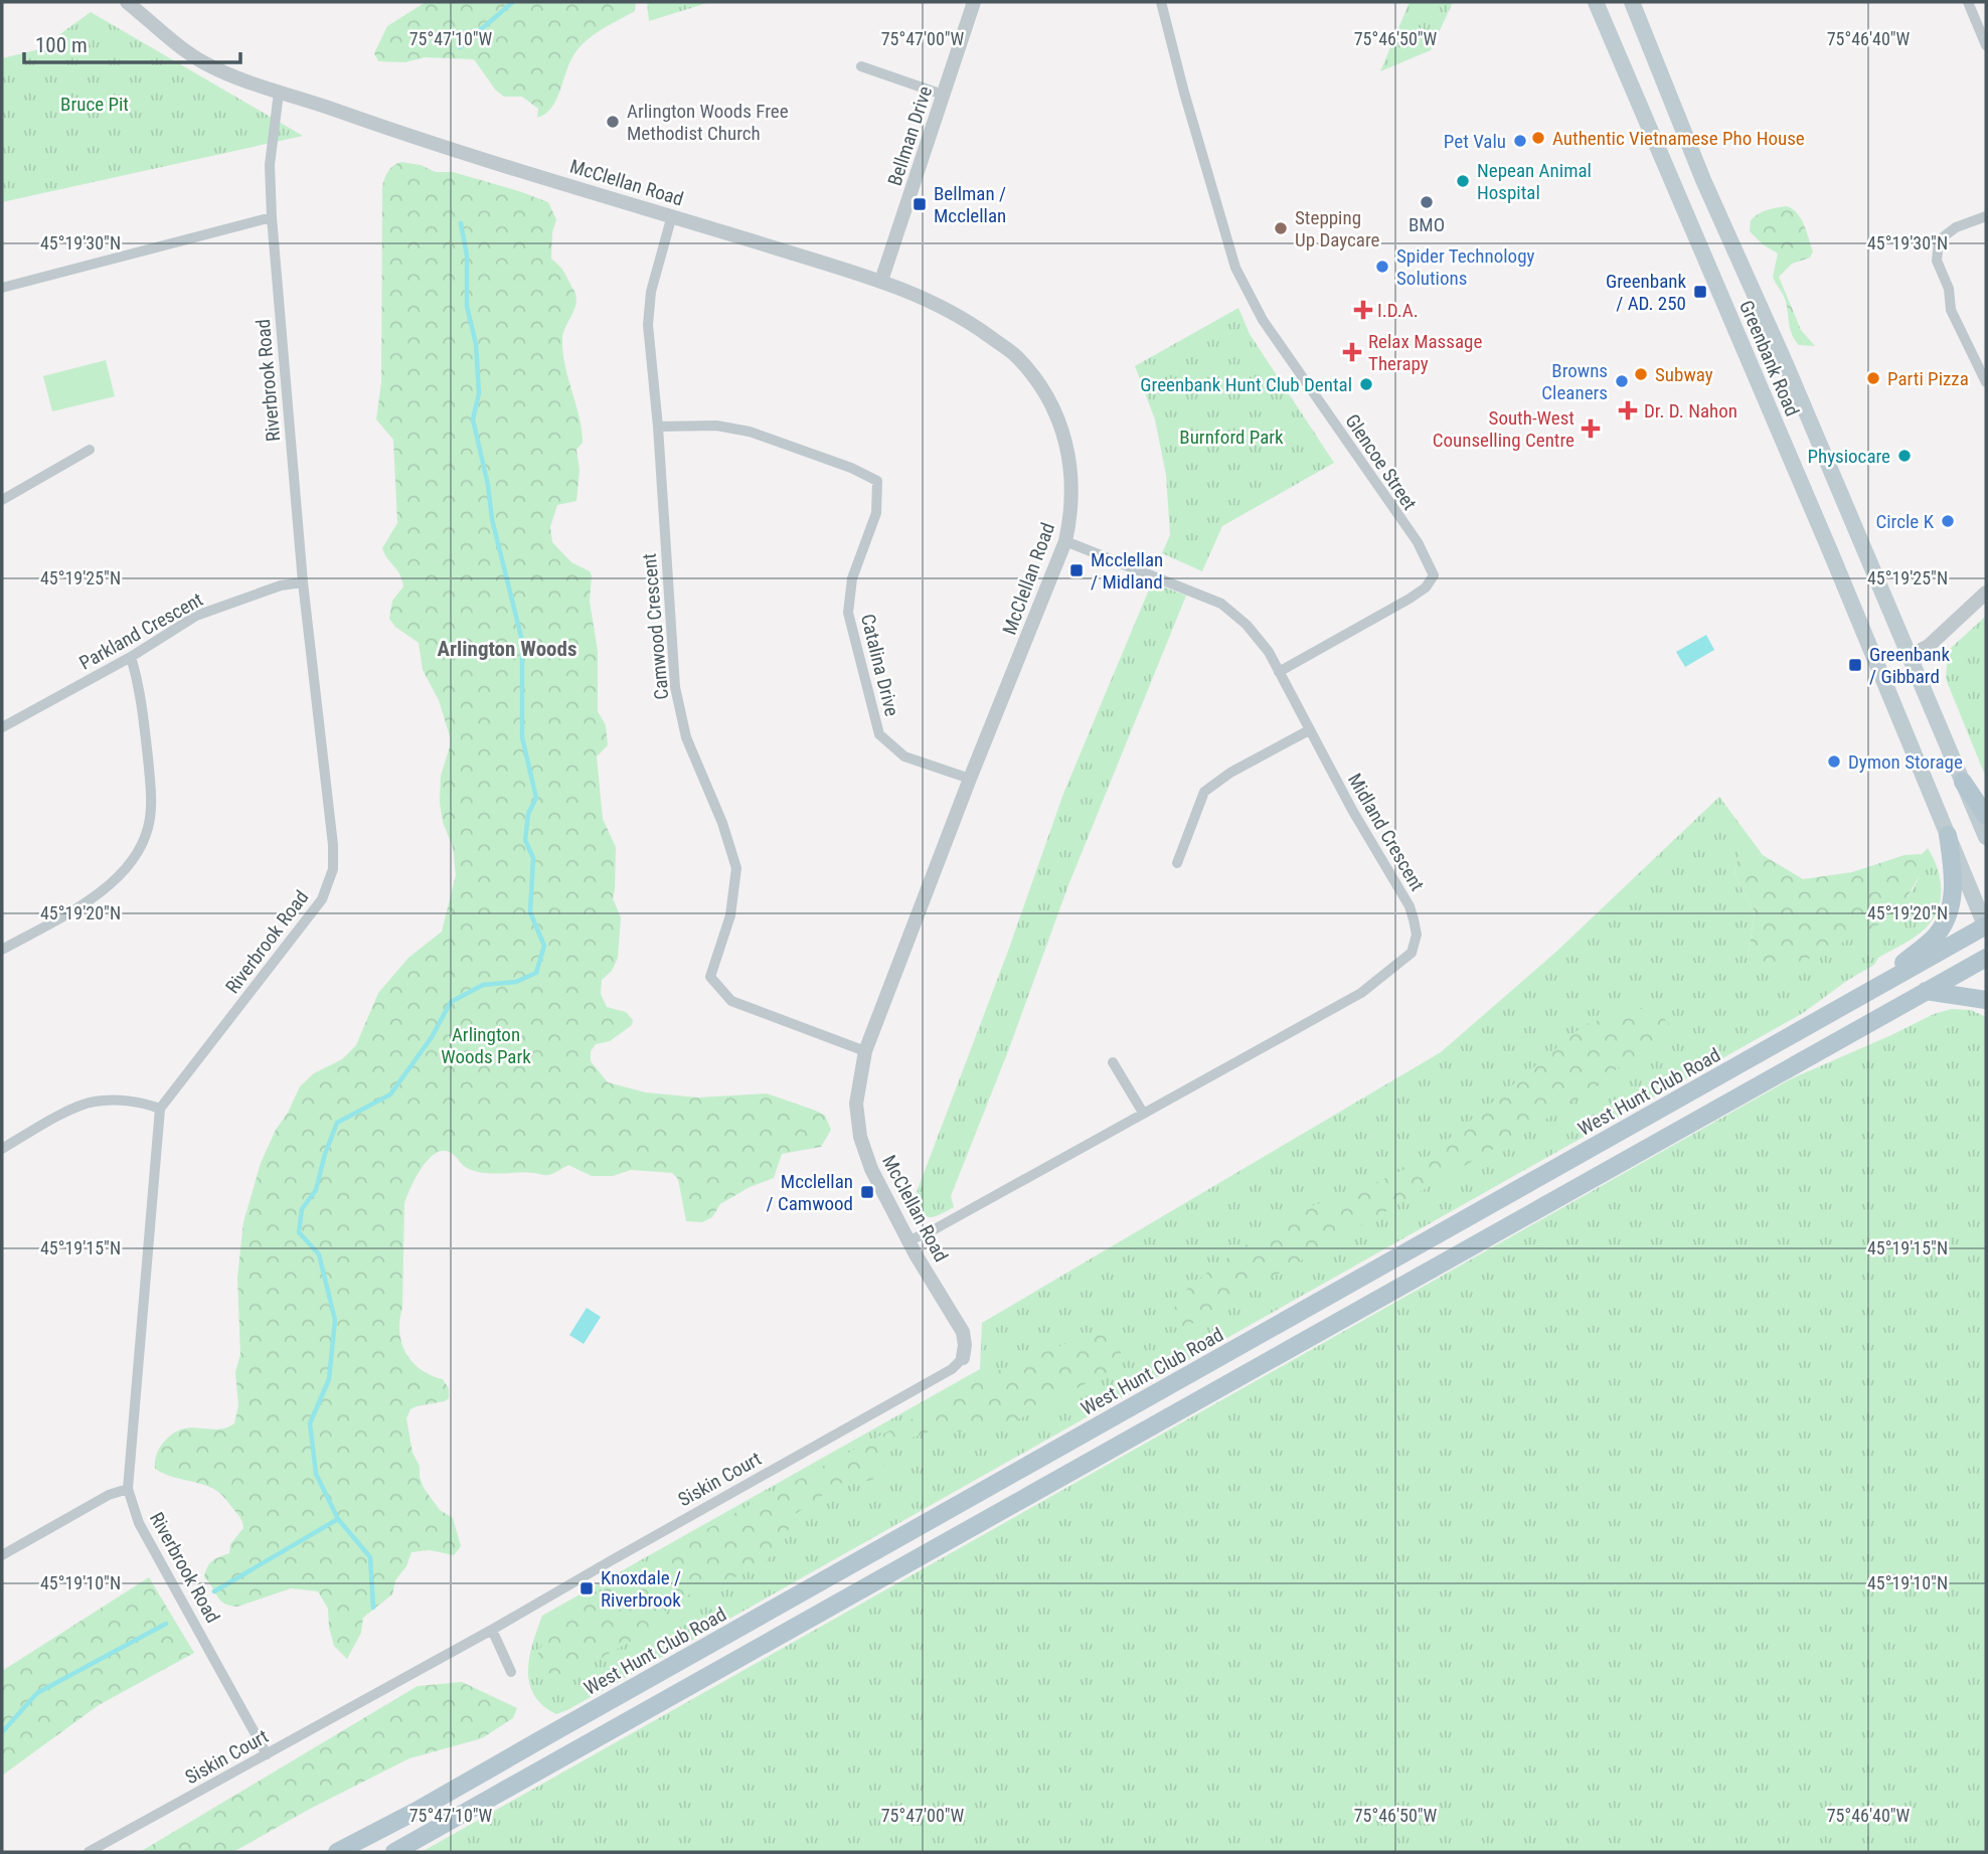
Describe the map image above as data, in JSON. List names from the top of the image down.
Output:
{
  "streets": {
    "main road": ["Greenbank Road", "West Hunt Club Road"],
    "street": [
      "Bellman Drive",
      "McClellan Road",
      "Riverbrook Road",
      "Glencoe Street",
      "Camwood Crescent",
      "Parkland Crescent",
      "Catalina Drive",
      "Midland Crescent",
      "Siskin Court"
    ]
  },
  "crossings": [
    ["Bellman Drive", "McClellan Road"],
    ["McClellan Road", "Riverbrook Road"],
    ["McClellan Road", "Camwood Crescent"],
    ["McClellan Road", "Catalina Drive"],
    ["McClellan Road", "Midland Crescent"],
    ["McClellan Road", "Siskin Court"],
    ["Greenbank Road", "West Hunt Club Road"],
    ["Riverbrook Road", "Parkland Crescent"],
    ["Riverbrook Road", "Siskin Court"],
    ["Glencoe Street", "Midland Crescent"],
    ["Camwood Crescent", "Catalina Drive"]
  ],
  "districts": ["Arlington Woods"],
  "parks": ["Bruce Pit", "Burnford Park", "Arlington Woods Park"],
  "places": {
    "other": [
      "Arlington Woods Free Methodist Church",
      "Authentic Vietnamese Pho House",
      "Pet Valu",
      "Nepean Animal Hospital",
      "BMO",
      "Stepping Up Daycare",
      "Spider Technology Solutions",
      "Subway",
      "Parti Pizza",
      "Browns Cleaners",
      "Greenbank Hunt Club Dental",
      "Physiocare",
      "Circle K",
      "Dymon Storage"
    ],
    "transit": [
      "Bellman / Mcclellan",
      "Greenbank / AD. 250",
      "Mcclellan / Midland",
      "Greenbank / Gibbard",
      "Mcclellan / Camwood",
      "Knoxdale / Riverbrook"
    ],
    "health": [
      "I.D.A.",
      "Relax Massage Therapy",
      "Dr. D. Nahon",
      "South-West Counselling Centre"
    ]
  },
  "scale_bar": "100 m",
  "coordinates": [
    "75°47'10\"W",
    "75°47'00\"W",
    "75°46'50\"W",
    "75°46'40\"W",
    "45°19'30\"N",
    "45°19'25\"N",
    "45°19'20\"N",
    "45°19'15\"N",
    "45°19'10\"N"
  ]
}
